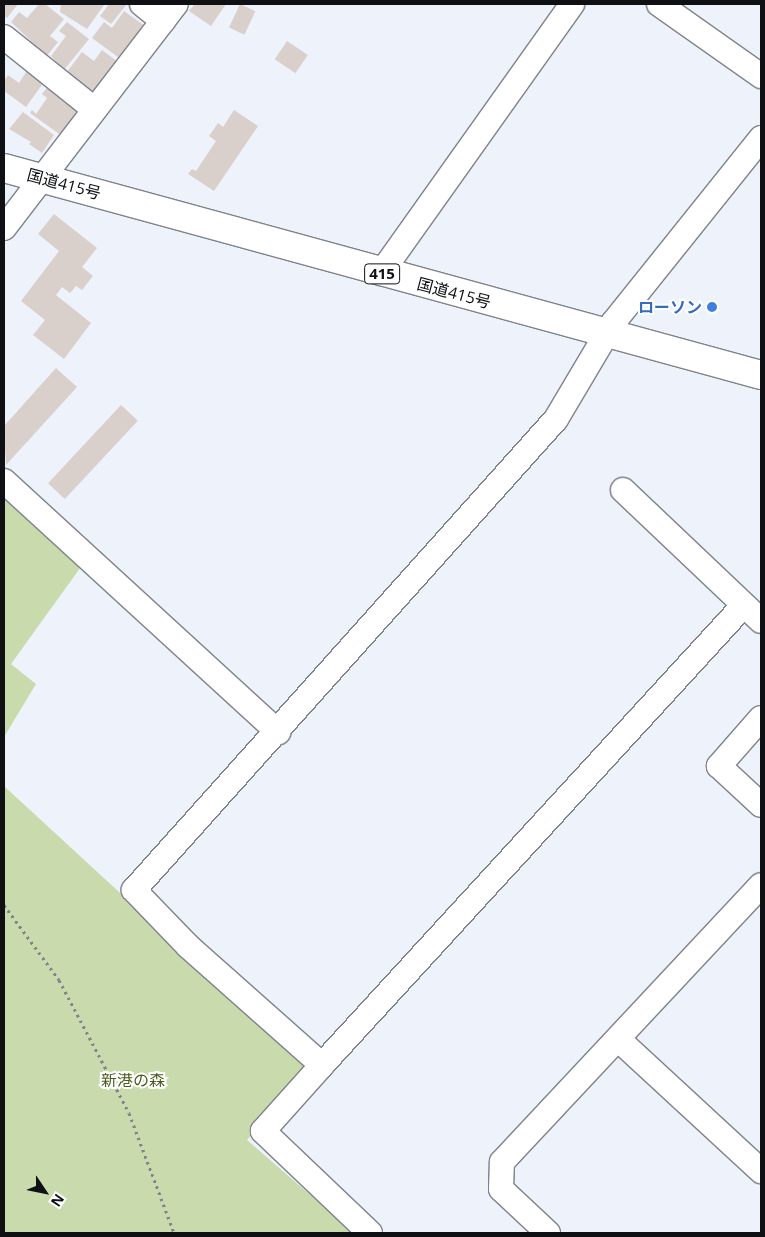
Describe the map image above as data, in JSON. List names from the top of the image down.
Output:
{
  "streets": {
    "highway": ["国道415号", "415"]
  },
  "parks": ["新港の森"],
  "places": ["ローソン"],
  "north": "bottom right"
}
